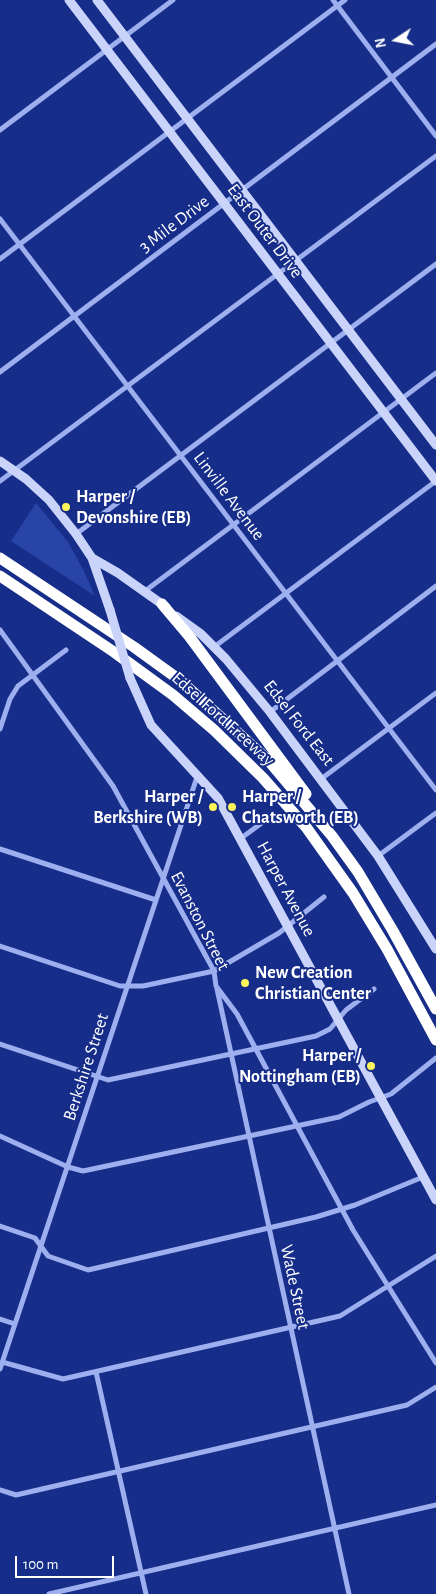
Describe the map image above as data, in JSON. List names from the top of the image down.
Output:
{
  "streets": {
    "highway": ["Edsel Ford Freeway"],
    "street": [
      "3 Mile Drive",
      "East Outer Drive",
      "Linville Avenue",
      "Edsel Ford East",
      "Harper Avenue",
      "Evanston Street",
      "Berkshire Street",
      "Wade Street"
    ]
  },
  "crossings": [
    ["3 Mile Drive", "East Outer Drive"],
    ["3 Mile Drive", "Linville Avenue"],
    ["Edsel Ford East", "Harper Avenue"],
    ["Harper Avenue", "Berkshire Street"],
    ["Evanston Street", "Berkshire Street"],
    ["Evanston Street", "Wade Street"]
  ],
  "places": [
    "Harper / Devonshire (EB)",
    "Harper / Berkshire (WB)",
    "Harper / Chatsworth (EB)",
    "New Creation Christian Center",
    "Harper / Nottingham (EB)"
  ],
  "scale_bar": "100 m",
  "north": "left"
}
